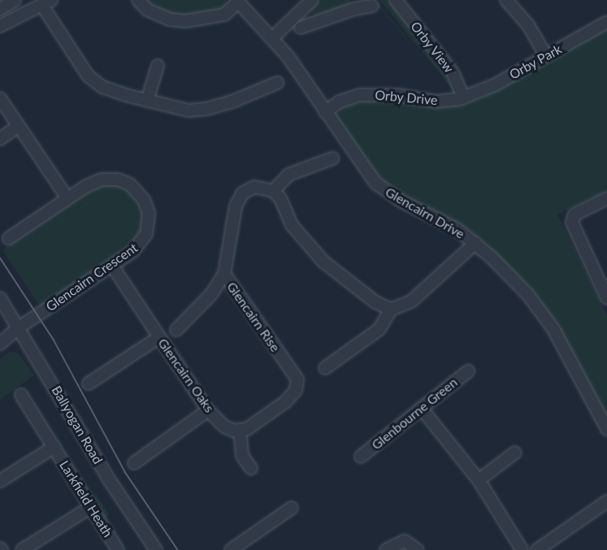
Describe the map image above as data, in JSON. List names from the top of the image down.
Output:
{
  "streets": {
    "street": [
      "Orby View",
      "Orby Park",
      "Orby Drive",
      "Glencairn Drive",
      "Glencairn Crescent",
      "Glencairn Rise",
      "Glencairn Oaks",
      "Glenbourne Green",
      "Ballyogan Road",
      "Larkfield Heath"
    ]
  },
  "crossings": [
    ["Orby View", "Orby Park"],
    ["Orby View", "Orby Drive"],
    ["Orby Park", "Orby Drive"],
    ["Orby Drive", "Glencairn Drive"],
    ["Glencairn Crescent", "Glencairn Oaks"],
    ["Glencairn Crescent", "Ballyogan Road"],
    ["Glencairn Rise", "Glencairn Oaks"]
  ]
}
